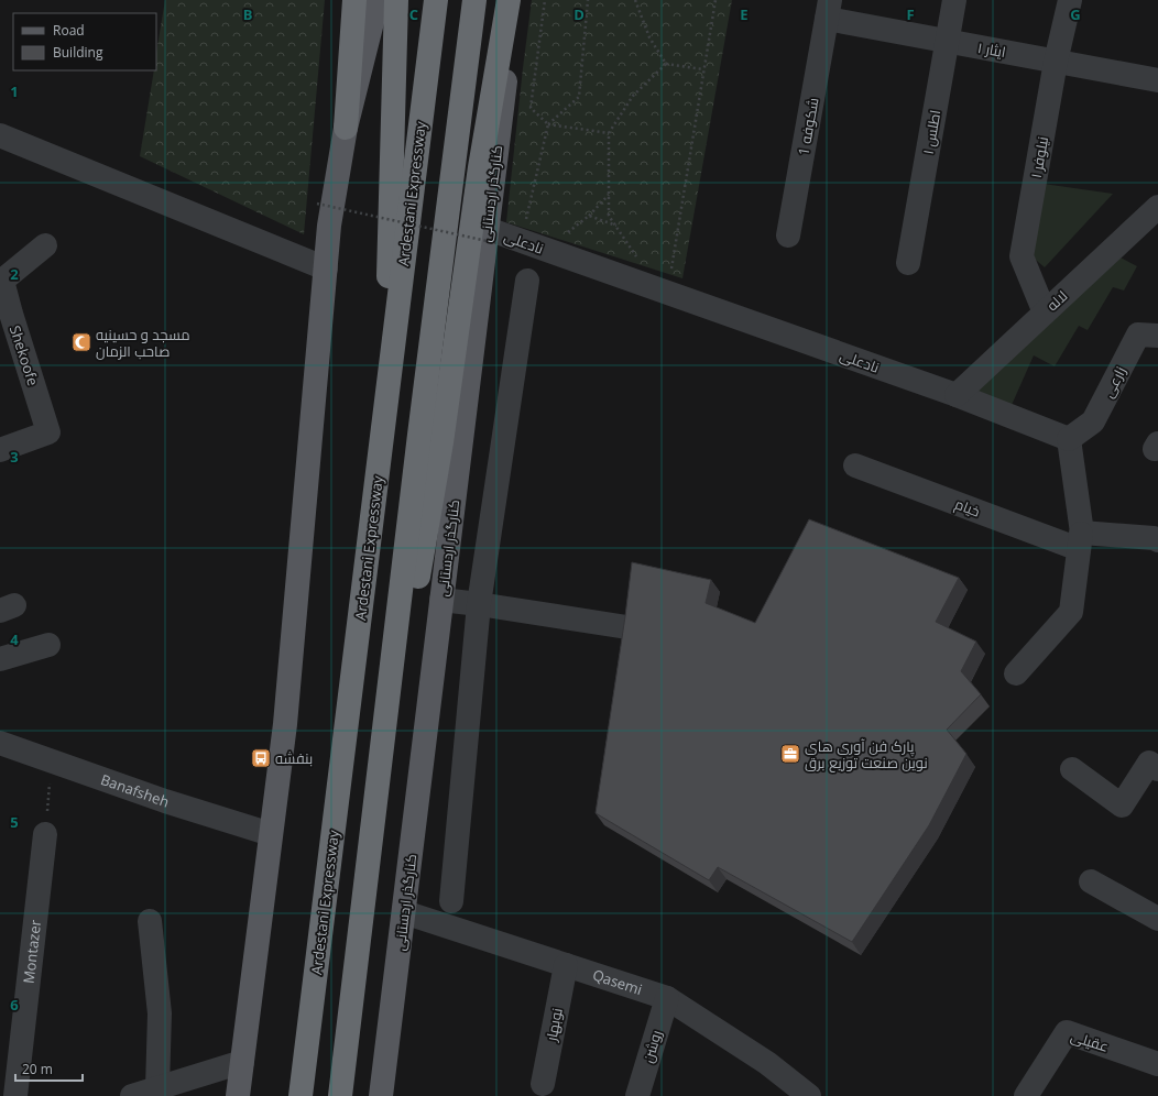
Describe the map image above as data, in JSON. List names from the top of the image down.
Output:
{
  "streets": {
    "highway": ["Ardestani Expressway"],
    "main road": ["کنارگذر اردستانی"],
    "street": [
      "ایثار ۱",
      "شکوفه 1",
      "اطلس ۱",
      "نیلوفر ۱",
      "نادعلی",
      "لاله",
      "Shekoofe",
      "زارعی",
      "خیام",
      "Banafsheh",
      "Montazer",
      "Qasemi",
      "نوبهار",
      "عقیلی",
      "روشن"
    ]
  },
  "crossings": [
    ["ایثار ۱", "شکوفه 1"],
    ["ایثار ۱", "اطلس ۱"],
    ["ایثار ۱", "نیلوفر ۱"],
    ["نیلوفر ۱", "لاله"],
    ["کنارگذر اردستانی", "نادعلی"],
    ["کنارگذر اردستانی", "Qasemi"],
    ["نادعلی", "لاله"],
    ["نادعلی", "زارعی"],
    ["Qasemi", "نوبهار"],
    ["Qasemi", "روشن"]
  ],
  "places": {
    "mosque": ["مسجد و حسینیه صاحب الزمان"],
    "office": ["پارک فن آوری های نوین صنعت توزیع برق"],
    "bus stop": ["بنفشه"]
  },
  "legend": ["Road", "Building"],
  "scale_bar": "20 m",
  "grid": {
    "columns": [
      "B",
      "C",
      "D",
      "E",
      "F",
      "G"
    ],
    "rows": [
      "1",
      "2",
      "3",
      "4",
      "5",
      "6"
    ]
  }
}
